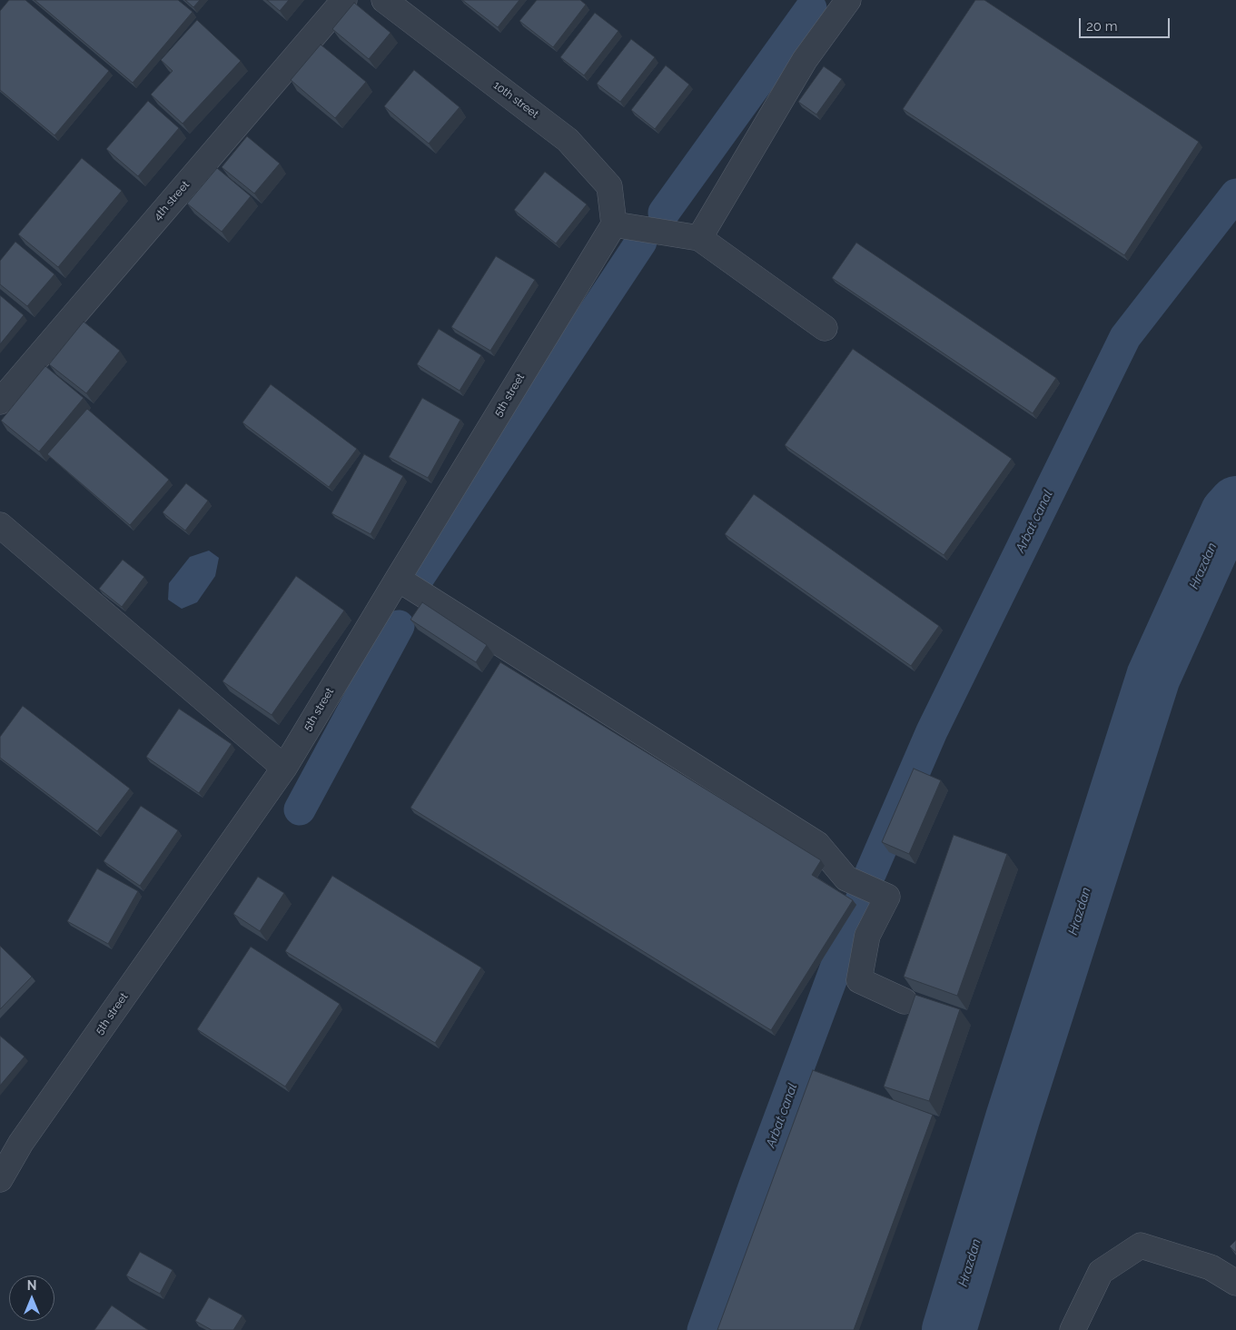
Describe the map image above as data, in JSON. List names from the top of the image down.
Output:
{
  "streets": {
    "street": ["10th street", "4th street", "5th street"]
  },
  "crossings": [
    ["10th street", "5th street"]
  ],
  "water": ["Arbat canal", "Hrazdan"],
  "scale_bar": "20 m",
  "north": "top"
}
